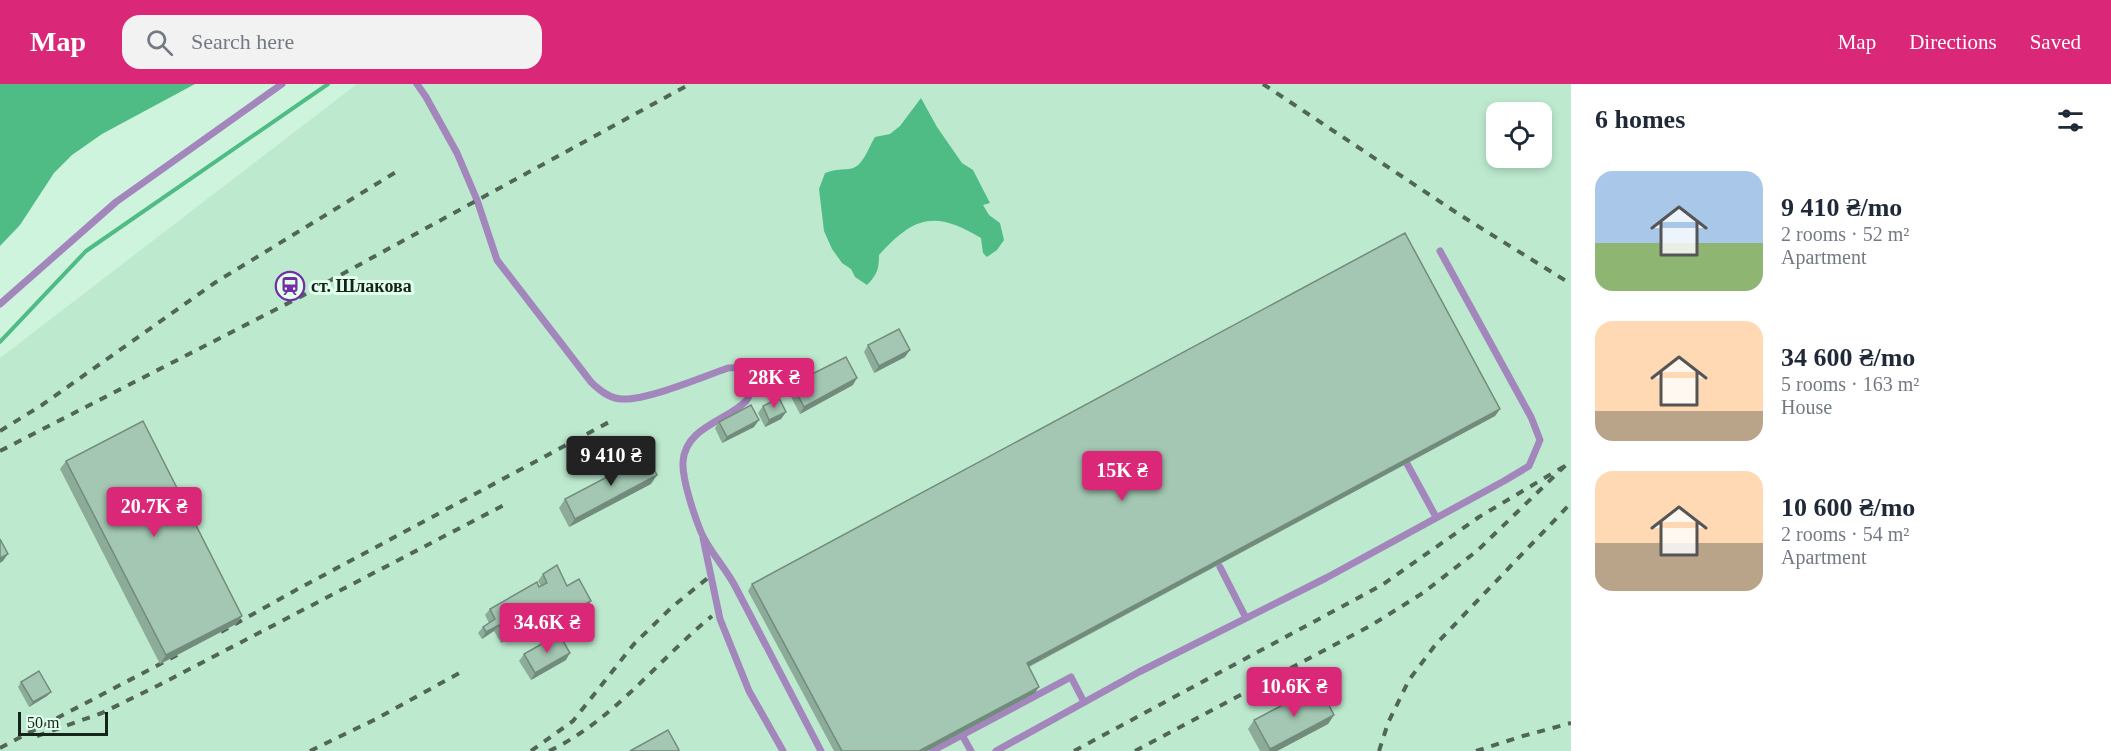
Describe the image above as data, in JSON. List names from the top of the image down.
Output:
{
  "places": {
    "station": ["ст. Шлакова"]
  },
  "scale_bar": "50 m",
  "page": {
    "header": "Map",
    "search": "Search here",
    "nav": ["Map", "Directions", "Saved"],
    "heading": "6 homes",
    "list": [
      {
        "name": "9 410 ₴/mo",
        "note": "2 rooms · 52 m² · Apartment"
      },
      {
        "name": "34 600 ₴/mo",
        "note": "5 rooms · 163 m² · House"
      },
      {
        "name": "10 600 ₴/mo",
        "note": "2 rooms · 54 m² · Apartment"
      }
    ],
    "price": [
      "28K ₴",
      "9 410 ₴",
      "15K ₴",
      "20.7K ₴",
      "34.6K ₴",
      "10.6K ₴"
    ],
    "scale": "50 m"
  }
}
